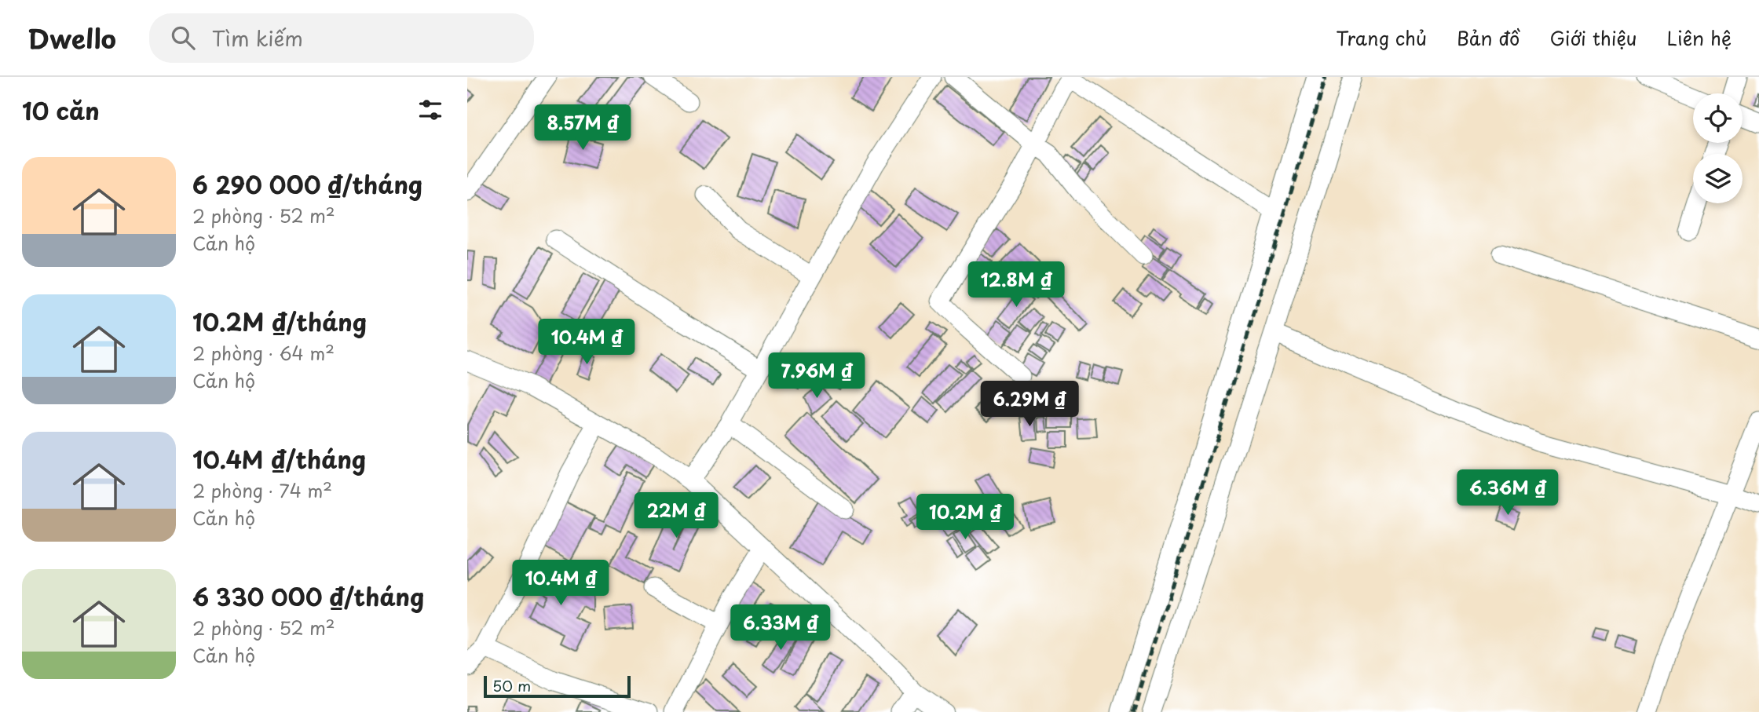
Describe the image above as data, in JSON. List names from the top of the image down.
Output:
{
  "scale_bar": "50 m",
  "page": {
    "header": "Dwello",
    "search": "Tìm kiếm",
    "nav": [
      "Trang chủ",
      "Bản đồ",
      "Giới thiệu",
      "Liên hệ"
    ],
    "heading": "10 căn",
    "price": [
      "8.57M ₫",
      "12.8M ₫",
      "10.4M ₫",
      "7.96M ₫",
      "6.29M ₫",
      "6.36M ₫",
      "22M ₫",
      "10.2M ₫",
      "10.4M ₫",
      "6.33M ₫"
    ],
    "list": [
      {
        "name": "6 290 000 ₫/tháng",
        "note": "2 phòng · 52 m² · Căn hộ"
      },
      {
        "name": "10.2M ₫/tháng",
        "note": "2 phòng · 64 m² · Căn hộ"
      },
      {
        "name": "10.4M ₫/tháng",
        "note": "2 phòng · 74 m² · Căn hộ"
      },
      {
        "name": "6 330 000 ₫/tháng",
        "note": "2 phòng · 52 m² · Căn hộ"
      }
    ],
    "scale": "50 m"
  }
}
